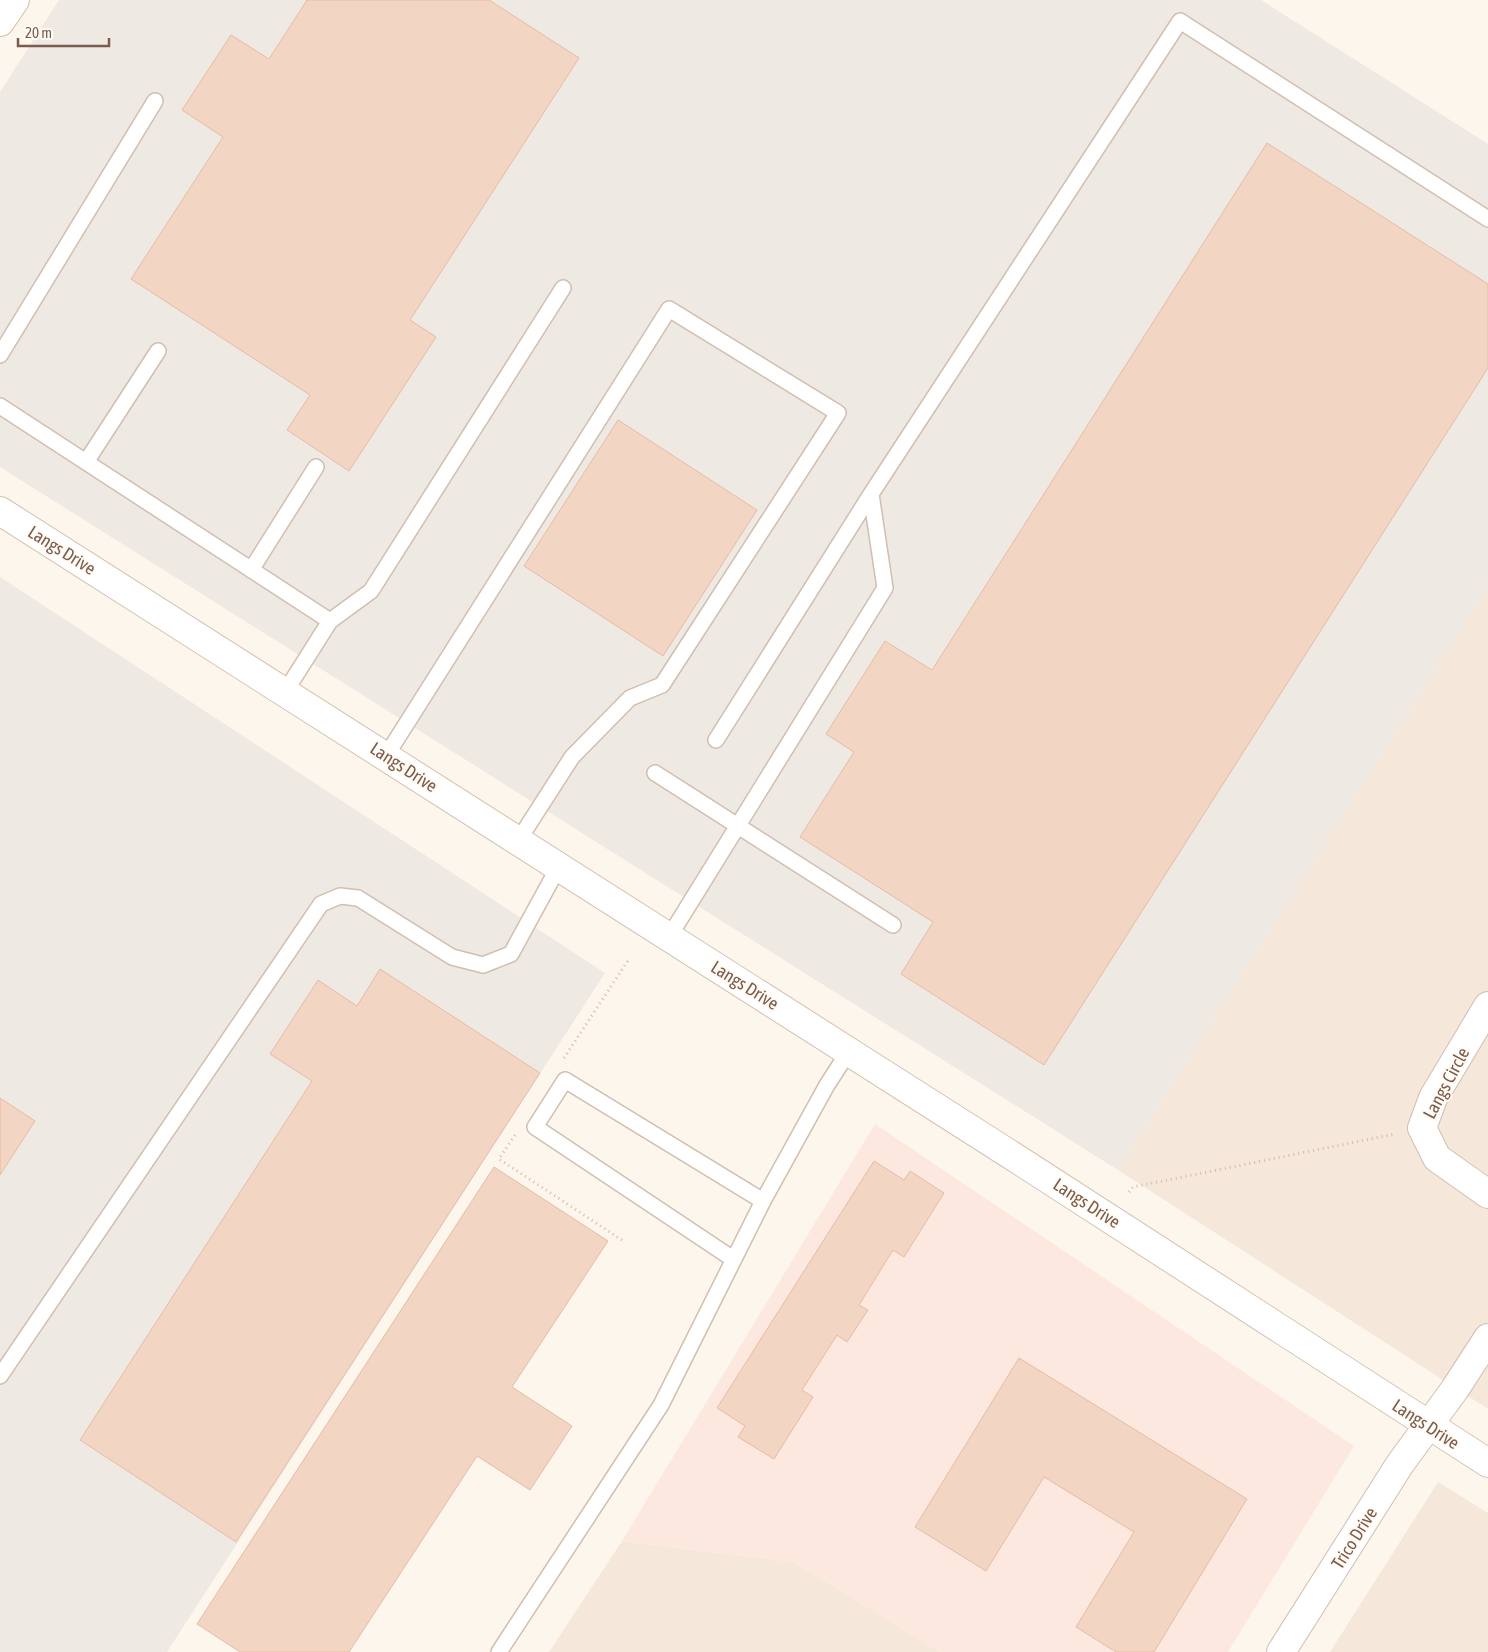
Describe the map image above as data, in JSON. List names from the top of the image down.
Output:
{
  "streets": {
    "street": ["Langs Drive", "Langs Circle", "Trico Drive"]
  },
  "crossings": [
    ["Langs Drive", "Trico Drive"]
  ],
  "scale_bar": "20 m"
}
